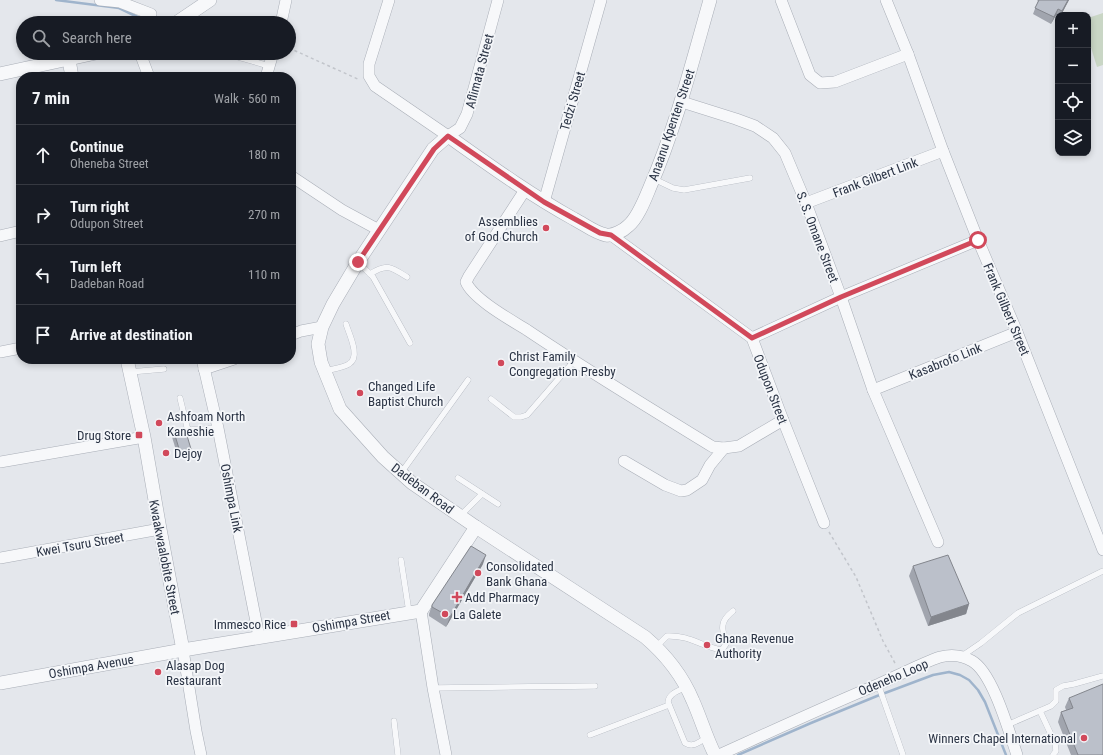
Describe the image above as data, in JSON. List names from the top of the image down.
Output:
{
  "streets": {
    "street": [
      "Aflimata Street",
      "Tedzi Street",
      "Anaanu Kpenten Street",
      "Frank Gilbert Link",
      "S. S. Omane Street",
      "Frank Gilbert Street",
      "Kasabrofo Link",
      "Odupon Street",
      "Dadeban Road",
      "Oshimpa Link",
      "Kwei Tsuru Street",
      "Kwaakwaalobite Street",
      "Oshimpa Street",
      "Oshimpa Avenue",
      "Odeneho Loop"
    ]
  },
  "crossings": [
    ["Aflimata Street", "Odupon Street"],
    ["Aflimata Street", "Dadeban Road"],
    ["Tedzi Street", "Odupon Street"],
    ["Anaanu Kpenten Street", "S. S. Omane Street"],
    ["Anaanu Kpenten Street", "Odupon Street"],
    ["Frank Gilbert Link", "S. S. Omane Street"],
    ["Frank Gilbert Link", "Frank Gilbert Street"],
    ["S. S. Omane Street", "Kasabrofo Link"],
    ["Frank Gilbert Street", "Kasabrofo Link"],
    ["Odupon Street", "Dadeban Road"],
    ["Oshimpa Link", "Oshimpa Street"],
    ["Kwei Tsuru Street", "Kwaakwaalobite Street"],
    ["Kwaakwaalobite Street", "Oshimpa Street"],
    ["Kwaakwaalobite Street", "Oshimpa Avenue"],
    ["Oshimpa Street", "Oshimpa Avenue"]
  ],
  "places": {
    "other": [
      "Assemblies of God Church",
      "Christ Family Congregation Presby",
      "Changed Life Baptist Church",
      "Ashfoam North Kaneshie",
      "Dejoy",
      "Consolidated Bank Ghana",
      "La Galete",
      "Ghana Revenue Authority",
      "Alasap Dog Restaurant",
      "Winners Chapel International"
    ],
    "transit": ["Drug Store", "Immesco Rice"],
    "health": ["Add Pharmacy"]
  },
  "page": {
    "map_buttons": ["+", "−"],
    "search": "Search here",
    "heading": ["7 min", "Walk · 560 m"],
    "list": [
      ["Continue", "Oheneba Street", "180 m"],
      ["Turn right", "Odupon Street", "270 m"],
      ["Turn left", "Dadeban Road", "110 m"],
      "Arrive at destination"
    ]
  }
}
